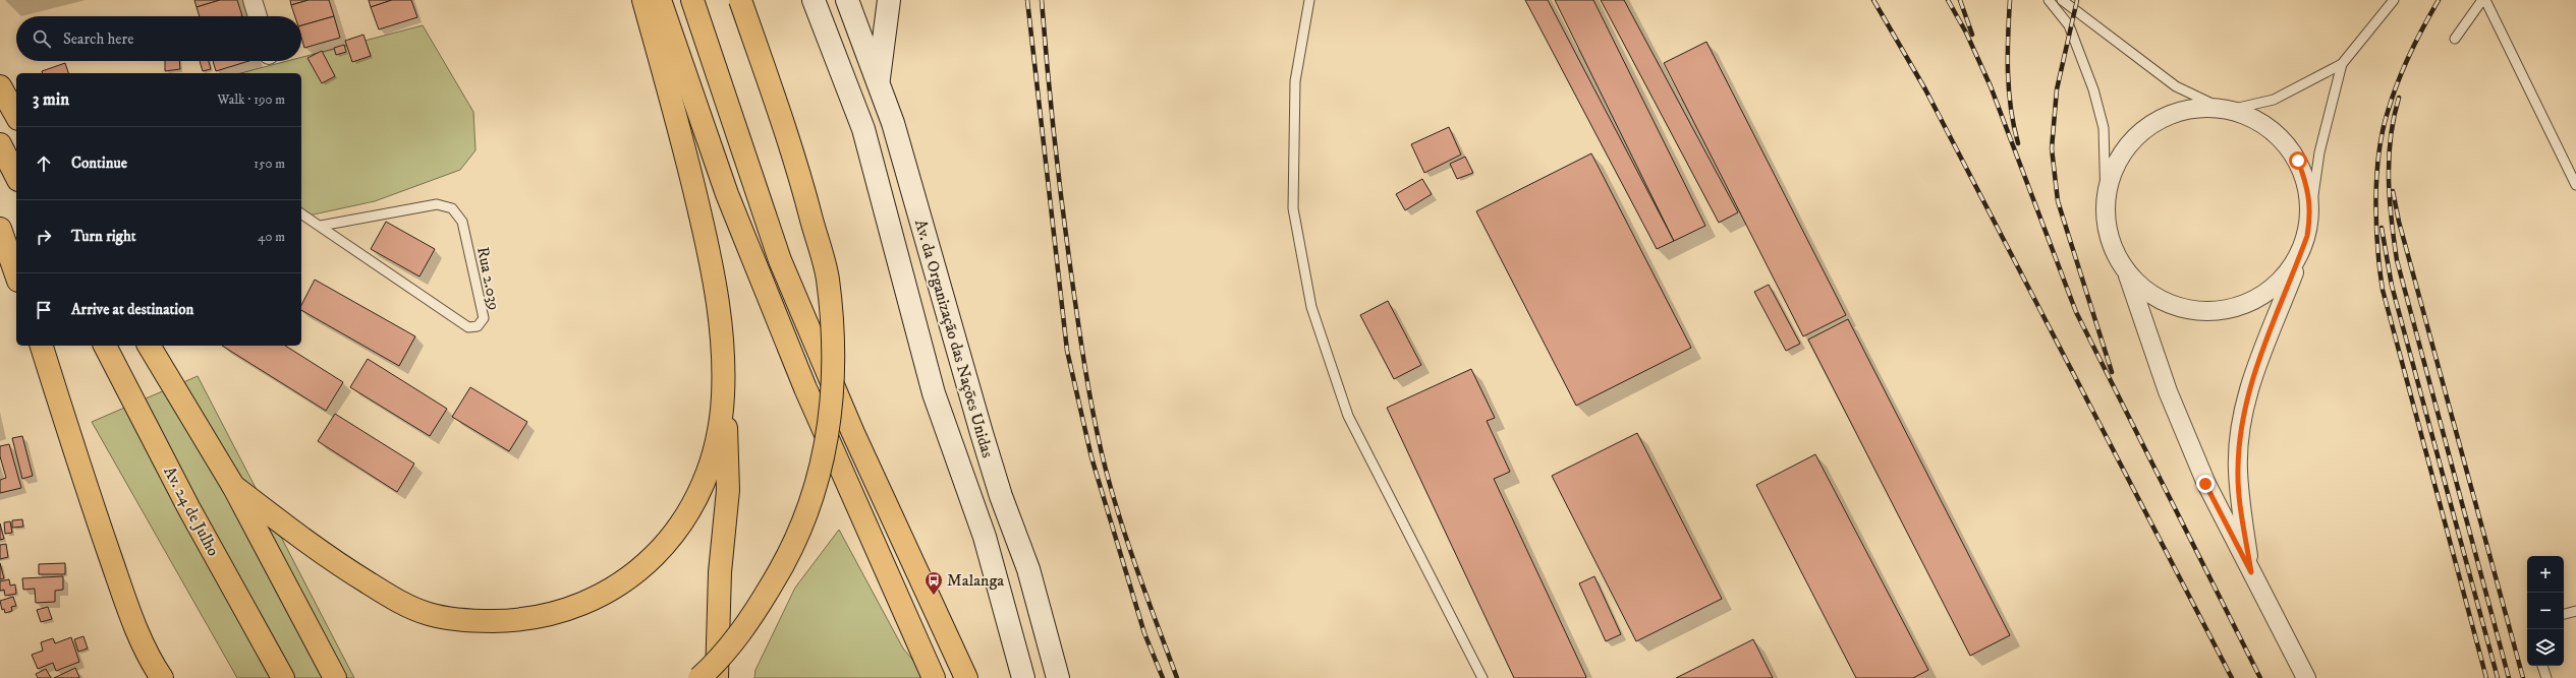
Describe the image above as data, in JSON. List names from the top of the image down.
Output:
{
  "streets": {
    "main road": ["Av. da Organização das Nações Unidas", "Av. 24 de Julho"],
    "lane": ["Rua 2.039"]
  },
  "places": {
    "bus stop": ["Malanga"]
  },
  "page": {
    "search": "Search here",
    "heading": ["3 min", "Walk · 190 m"],
    "list": [
      ["Continue", "150 m"],
      ["Turn right", "40 m"],
      "Arrive at destination"
    ],
    "map_buttons": ["+", "−"]
  }
}
